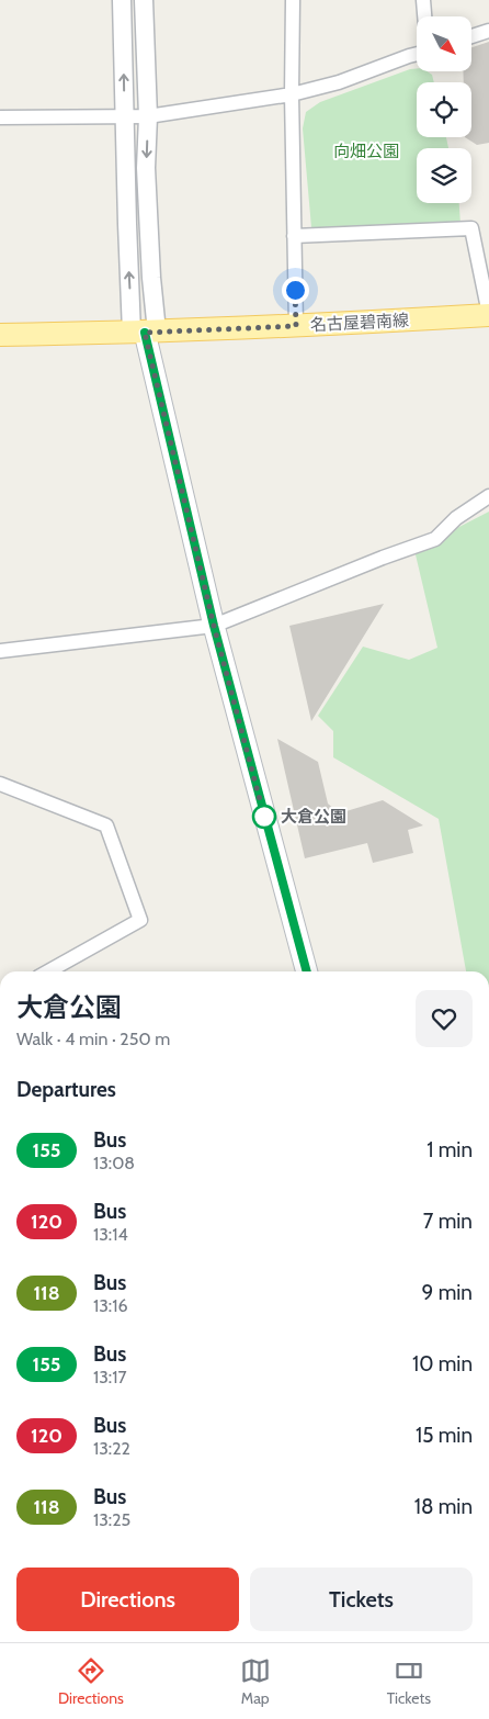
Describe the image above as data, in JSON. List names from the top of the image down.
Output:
{
  "streets": {
    "main road": ["名古屋碧南線"]
  },
  "parks": ["向畑公園"],
  "places": ["大倉公園"],
  "lines": ["bus line 155"],
  "north": "bottom right",
  "page": {
    "heading": [
      ["大倉公園", "Walk · 4 min · 250 m"],
      "Departures"
    ],
    "list": [
      {
        "mark": "155",
        "name": "Bus",
        "note": "13:08",
        "value": "1 min"
      },
      {
        "mark": "120",
        "name": "Bus",
        "note": "13:14",
        "value": "7 min"
      },
      {
        "mark": "118",
        "name": "Bus",
        "note": "13:16",
        "value": "9 min"
      },
      {
        "mark": "155",
        "name": "Bus",
        "note": "13:17",
        "value": "10 min"
      },
      {
        "mark": "120",
        "name": "Bus",
        "note": "13:22",
        "value": "15 min"
      },
      {
        "mark": "118",
        "name": "Bus",
        "note": "13:25",
        "value": "18 min"
      }
    ],
    "buttons": ["Directions", "Tickets"],
    "tabs": ["Directions", "Map", "Tickets"]
  }
}
